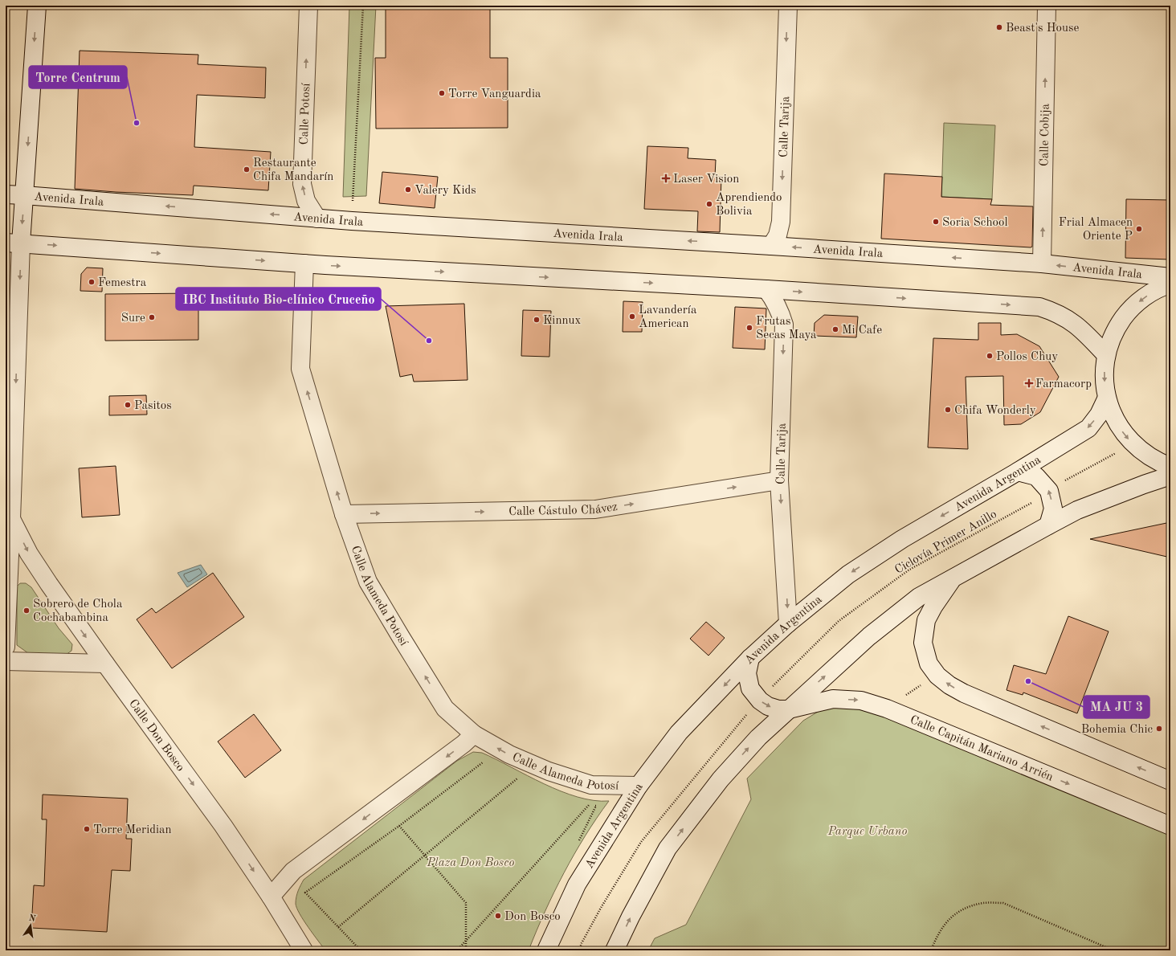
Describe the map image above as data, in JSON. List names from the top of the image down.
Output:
{
  "streets": {
    "street": [
      "Calle Potosí",
      "Calle Tarija",
      "Calle Cobija",
      "Avenida Irala",
      "Avenida Argentina",
      "Calle Cástulo Chávez",
      "Calle Alameda Potosí",
      "Calle Don Bosco",
      "Calle Capitán Mariano Arrién"
    ],
    "path": ["Ciclovía Primer Anillo"]
  },
  "crossings": [
    ["Calle Potosí", "Avenida Irala"],
    ["Calle Tarija", "Avenida Irala"],
    ["Calle Tarija", "Avenida Argentina"],
    ["Calle Tarija", "Calle Cástulo Chávez"],
    ["Calle Cobija", "Avenida Irala"],
    ["Avenida Argentina", "Calle Alameda Potosí"],
    ["Calle Cástulo Chávez", "Calle Alameda Potosí"]
  ],
  "one_way": [
    "Calle Potosí",
    "Calle Tarija",
    "Calle Cobija",
    "Calle Cástulo Chávez",
    "Calle Alameda Potosí",
    "Calle Don Bosco",
    "Calle Capitán Mariano Arrién"
  ],
  "parks": ["Parque Urbano", "Plaza Don Bosco"],
  "places": {
    "other": [
      "Beast's House",
      "Torre Vanguardia",
      "Torre Centrum",
      "Restaurante Chifa Mandarín",
      "Valery Kids",
      "Aprendiendo Bolivia",
      "Soria School",
      "Frial Almacen Oriente P",
      "Femestra",
      "Lavandería American",
      "Sure",
      "Kinnux",
      "Frutas Secas Maya",
      "Mi Cafe",
      "IBC Instituto Bio-clínico Cruceño",
      "Pollos Chuy",
      "Pasitos",
      "Chifa Wonderly",
      "Sobrero de Chola Cochabambina",
      "MA JU 3",
      "Bohemia Chic",
      "Torre Meridian",
      "Don Bosco"
    ],
    "health": ["Laser Vision", "Farmacorp"]
  },
  "north": "top"
}
